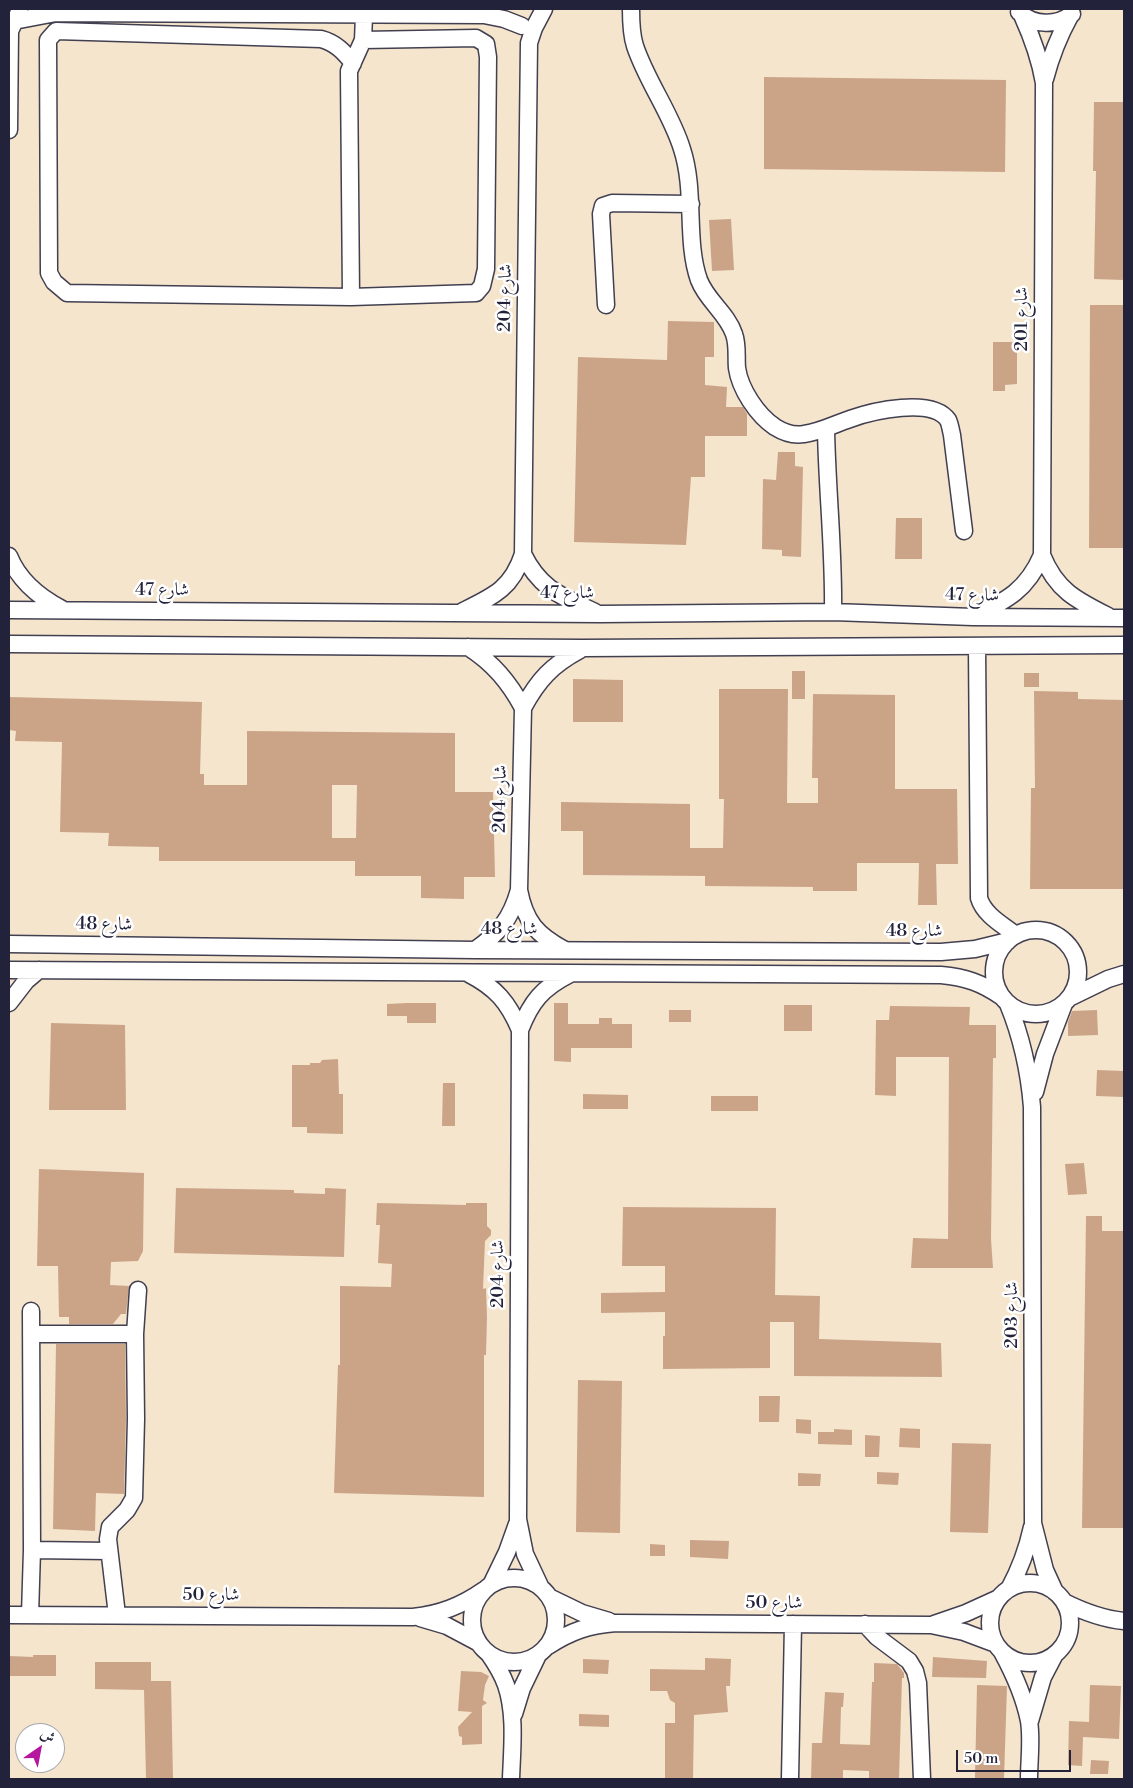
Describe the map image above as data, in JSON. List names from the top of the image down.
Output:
{
  "streets": {
    "street": [
      "شارع 204",
      "شارع 201",
      "شارع 47",
      "شارع 48",
      "شارع 203",
      "شارع 50"
    ]
  },
  "crossings": [
    ["شارع 204", "شارع 47"],
    ["شارع 204", "شارع 48"],
    ["شارع 204", "شارع 50"],
    ["شارع 201", "شارع 47"],
    ["شارع 48", "شارع 203"],
    ["شارع 203", "شارع 50"]
  ],
  "scale_bar": "50 m",
  "north": "top right"
}
